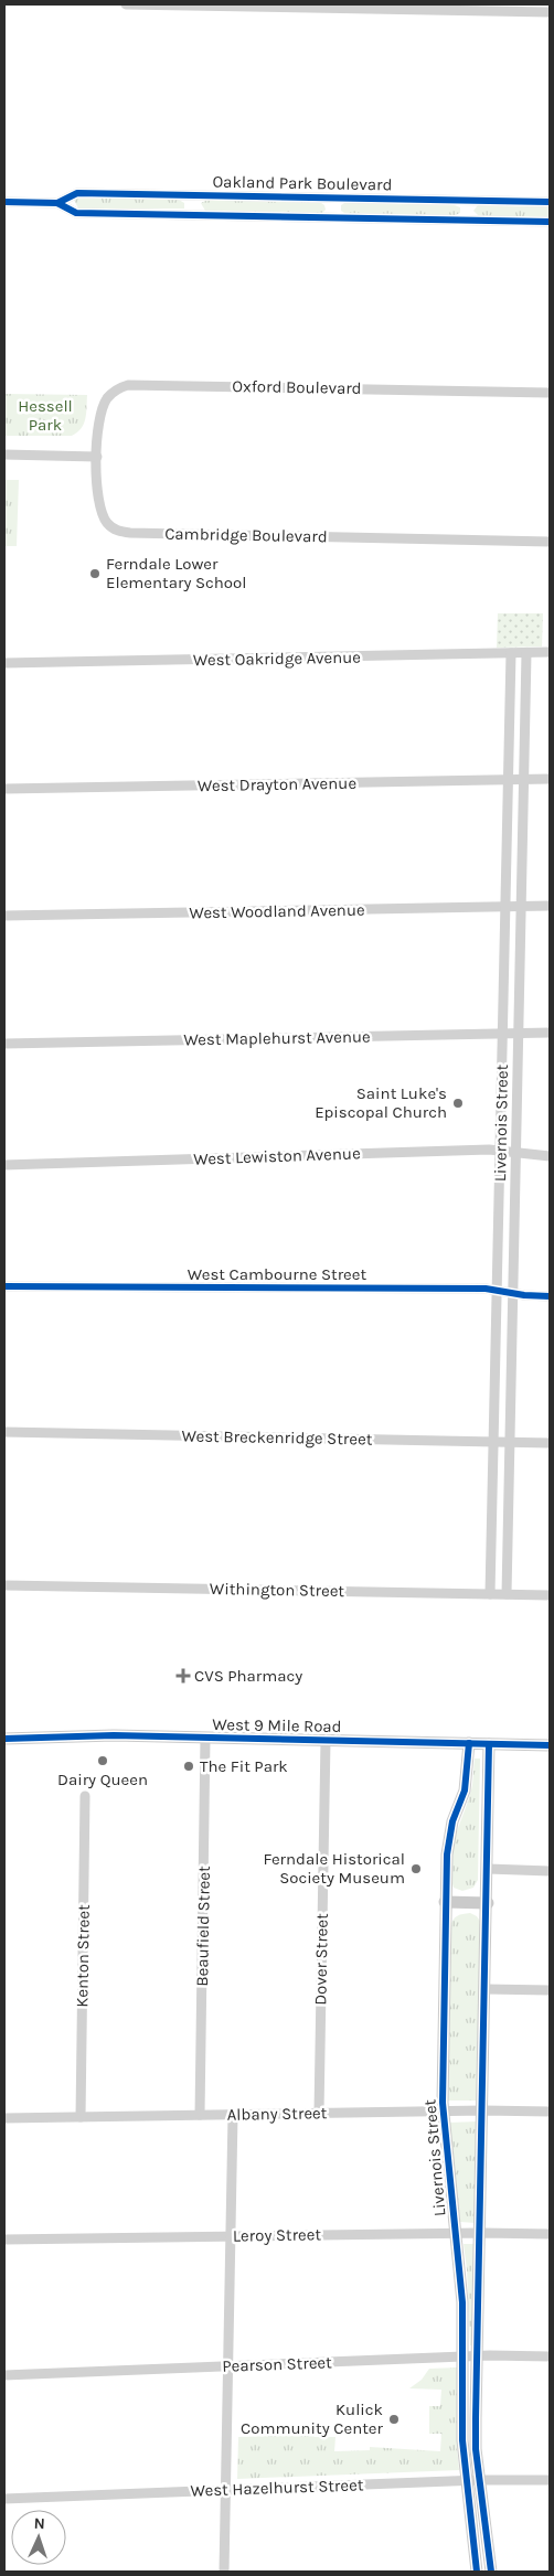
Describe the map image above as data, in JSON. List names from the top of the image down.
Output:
{
  "streets": {
    "street": [
      "Oakland Park Boulevard",
      "Oxford Boulevard",
      "Cambridge Boulevard",
      "West Oakridge Avenue",
      "West Drayton Avenue",
      "West Woodland Avenue",
      "West Maplehurst Avenue",
      "Livernois Street",
      "West Lewiston Avenue",
      "West Cambourne Street",
      "West Breckenridge Street",
      "Withington Street",
      "West 9 Mile Road",
      "Beaufield Street",
      "Kenton Street",
      "Dover Street",
      "Albany Street",
      "Leroy Street",
      "Pearson Street",
      "West Hazelhurst Street"
    ]
  },
  "crossings": [
    ["Oxford Boulevard", "Cambridge Boulevard"],
    ["West Oakridge Avenue", "Livernois Street"],
    ["West Drayton Avenue", "Livernois Street"],
    ["West Woodland Avenue", "Livernois Street"],
    ["West Maplehurst Avenue", "Livernois Street"],
    ["Livernois Street", "West Lewiston Avenue"],
    ["Livernois Street", "West Cambourne Street"],
    ["Livernois Street", "West Breckenridge Street"],
    ["Livernois Street", "Withington Street"],
    ["Livernois Street", "West 9 Mile Road"],
    ["Livernois Street", "Albany Street"],
    ["Livernois Street", "Leroy Street"],
    ["Livernois Street", "Pearson Street"],
    ["Livernois Street", "West Hazelhurst Street"],
    ["West 9 Mile Road", "Beaufield Street"],
    ["West 9 Mile Road", "Dover Street"],
    ["Beaufield Street", "Albany Street"],
    ["Kenton Street", "Albany Street"],
    ["Dover Street", "Albany Street"]
  ],
  "parks": ["Hessell Park"],
  "places": {
    "other": [
      "Ferndale Lower Elementary School",
      "Saint Luke's Episcopal Church",
      "Dairy Queen",
      "The Fit Park",
      "Ferndale Historical Society Museum",
      "Kulick Community Center"
    ],
    "health": ["CVS Pharmacy"]
  },
  "north": "top"
}
